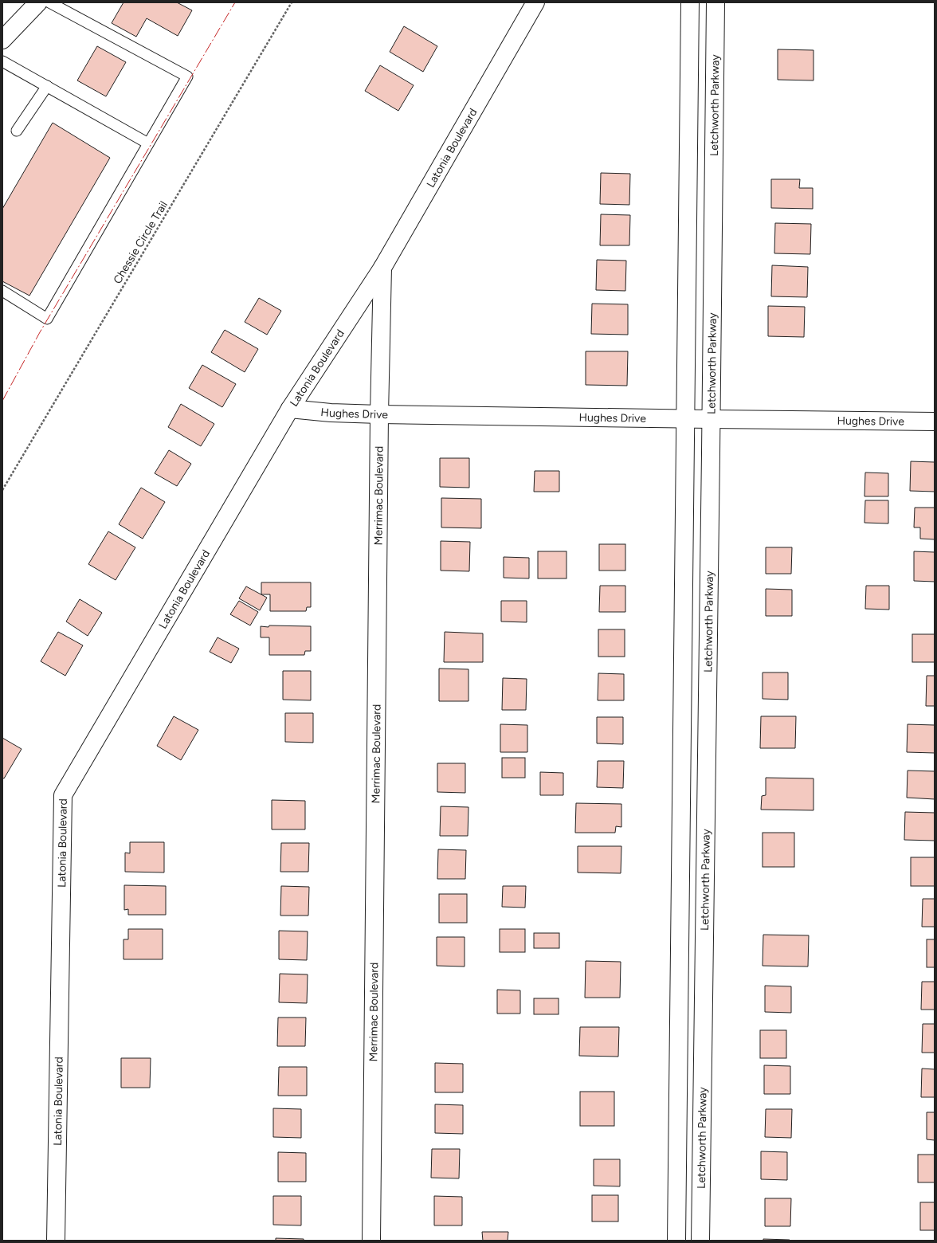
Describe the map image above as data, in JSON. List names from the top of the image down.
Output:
{
  "streets": {
    "street": [
      "Letchworth Parkway",
      "Latonia Boulevard",
      "Hughes Drive",
      "Merrimac Boulevard"
    ],
    "path": ["Chessie Circle Trail"]
  },
  "crossings": [
    ["Letchworth Parkway", "Hughes Drive"],
    ["Latonia Boulevard", "Hughes Drive"],
    ["Latonia Boulevard", "Merrimac Boulevard"],
    ["Hughes Drive", "Merrimac Boulevard"]
  ]
}
